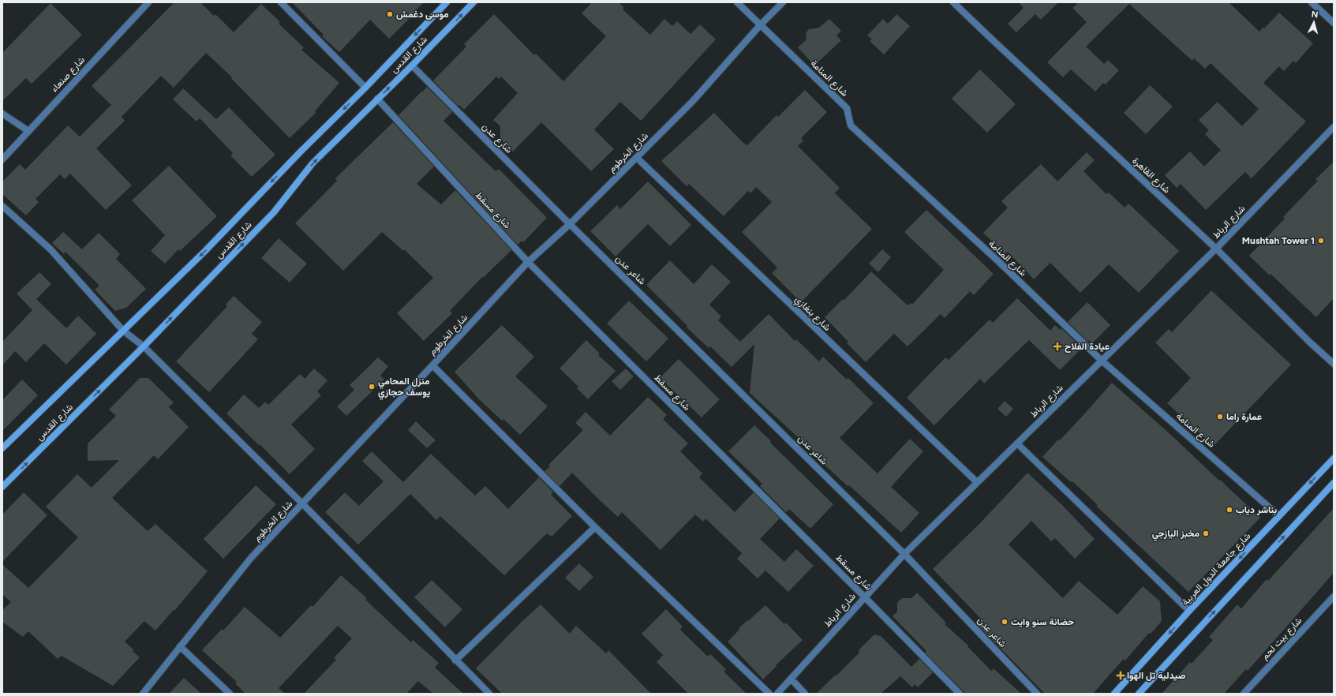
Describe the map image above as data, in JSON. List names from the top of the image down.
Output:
{
  "streets": {
    "main road": ["شارع القدس", "شارع جامعة الدول العربية"],
    "street": [
      "شارع صنعاء",
      "شارع المنامة",
      "شارع عدن",
      "شارع الخرطوم",
      "شارع القاهرة",
      "شارع مسقط",
      "شارع الرباط",
      "شاعر عدن",
      "شارع بنغازي",
      "شارع بيت لحم"
    ]
  },
  "crossings": [
    ["شارع القدس", "شارع عدن"],
    ["شارع القدس", "شارع مسقط"],
    ["شارع المنامة", "شارع الخرطوم"],
    ["شارع المنامة", "شارع الرباط"],
    ["شارع المنامة", "شارع جامعة الدول العربية"],
    ["شارع عدن", "شارع الخرطوم"],
    ["شارع عدن", "شاعر عدن"],
    ["شارع الخرطوم", "شارع مسقط"],
    ["شارع الخرطوم", "شاعر عدن"],
    ["شارع الخرطوم", "شارع بنغازي"],
    ["شارع القاهرة", "شارع الرباط"],
    ["شارع مسقط", "شارع الرباط"],
    ["شارع الرباط", "شاعر عدن"],
    ["شارع الرباط", "شارع بنغازي"]
  ],
  "places": {
    "other": [
      "موسى دغمش",
      "Mushtah Tower 1",
      "منزل المحامي يوسف حجازي",
      "عمارة راما",
      "بناشر دياب",
      "مخبز اليازجي",
      "حضانة سنو وايت"
    ],
    "health": ["عيادة الفلاح", "صيدلية تل الهوا"]
  },
  "north": "top"
}
